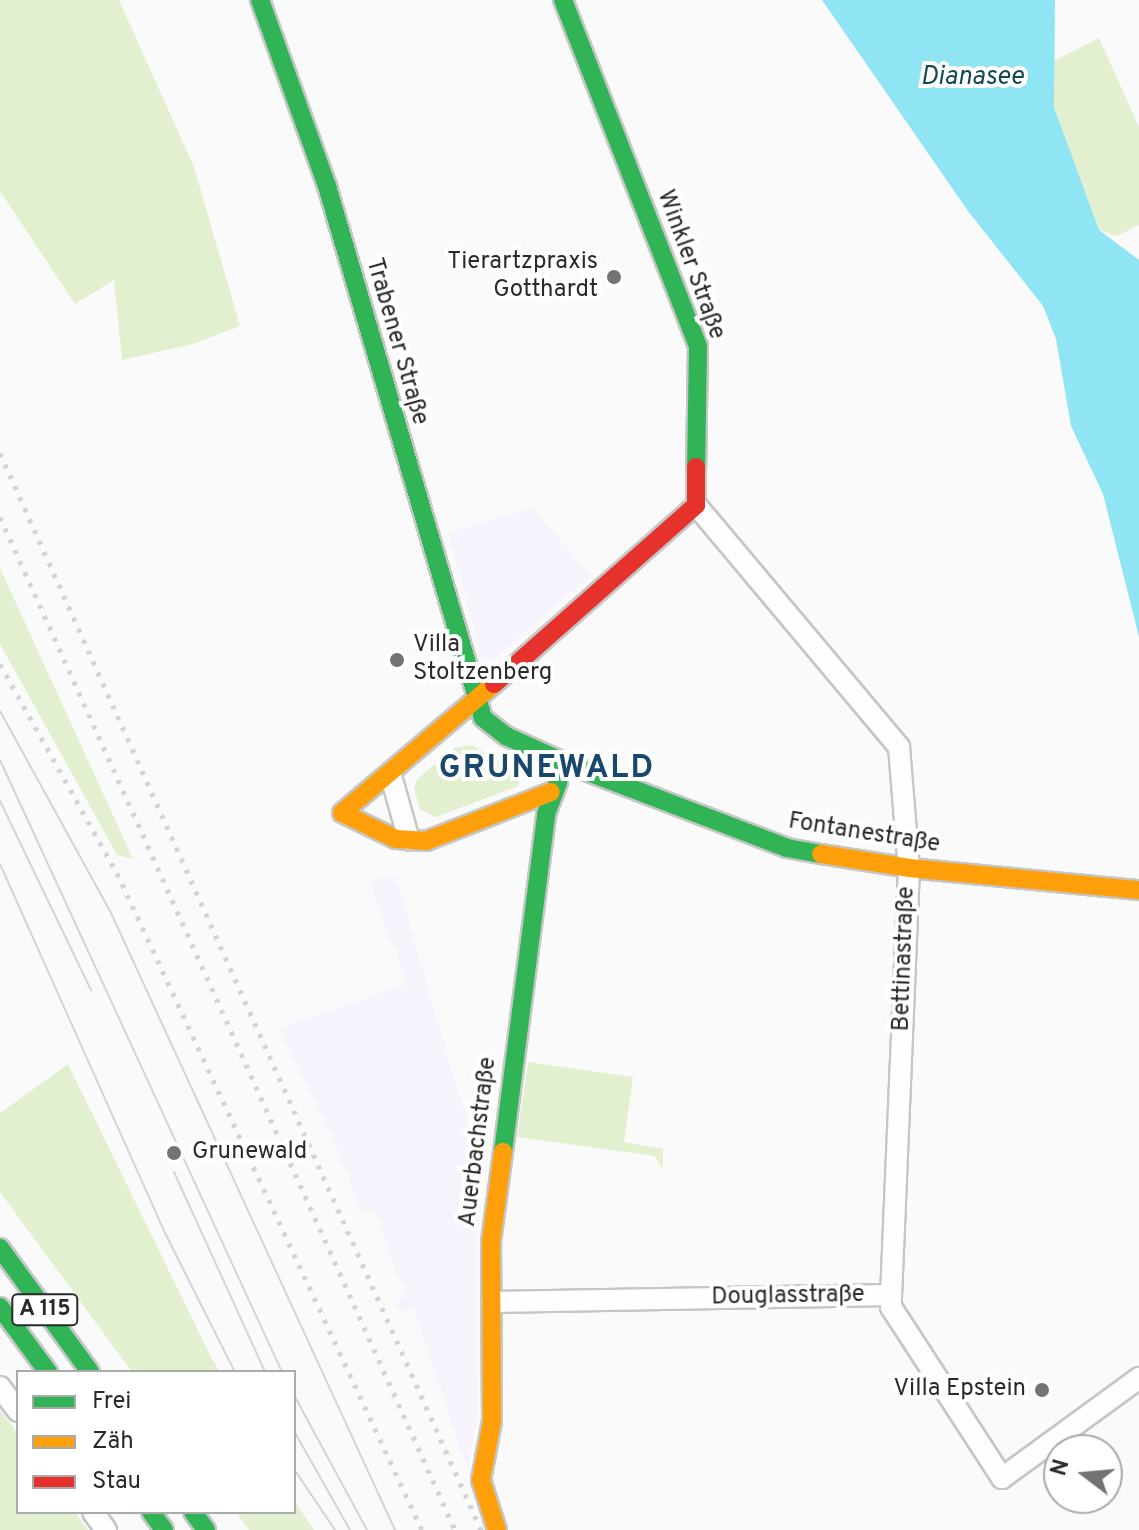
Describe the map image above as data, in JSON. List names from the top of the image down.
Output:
{
  "streets": {
    "main road": [
      "Winkler Straße",
      "Trabener Straße",
      "Fontanestraße",
      "Auerbachstraße",
      "A 115"
    ],
    "street": ["Bettinastraße", "Douglasstraße"]
  },
  "crossings": [
    ["Winkler Straße", "Bettinastraße"],
    ["Trabener Straße", "Fontanestraße"],
    ["Fontanestraße", "Bettinastraße"],
    ["Fontanestraße", "Auerbachstraße"],
    ["Bettinastraße", "Douglasstraße"],
    ["Auerbachstraße", "Douglasstraße"]
  ],
  "districts": ["GRUNEWALD"],
  "water": ["Dianasee"],
  "places": [
    "Tierartzpraxis Gotthardt",
    "Villa Stoltzenberg",
    "Grunewald",
    "Villa Epstein"
  ],
  "legend": ["Frei", "Zäh", "Stau"],
  "north": "left"
}
